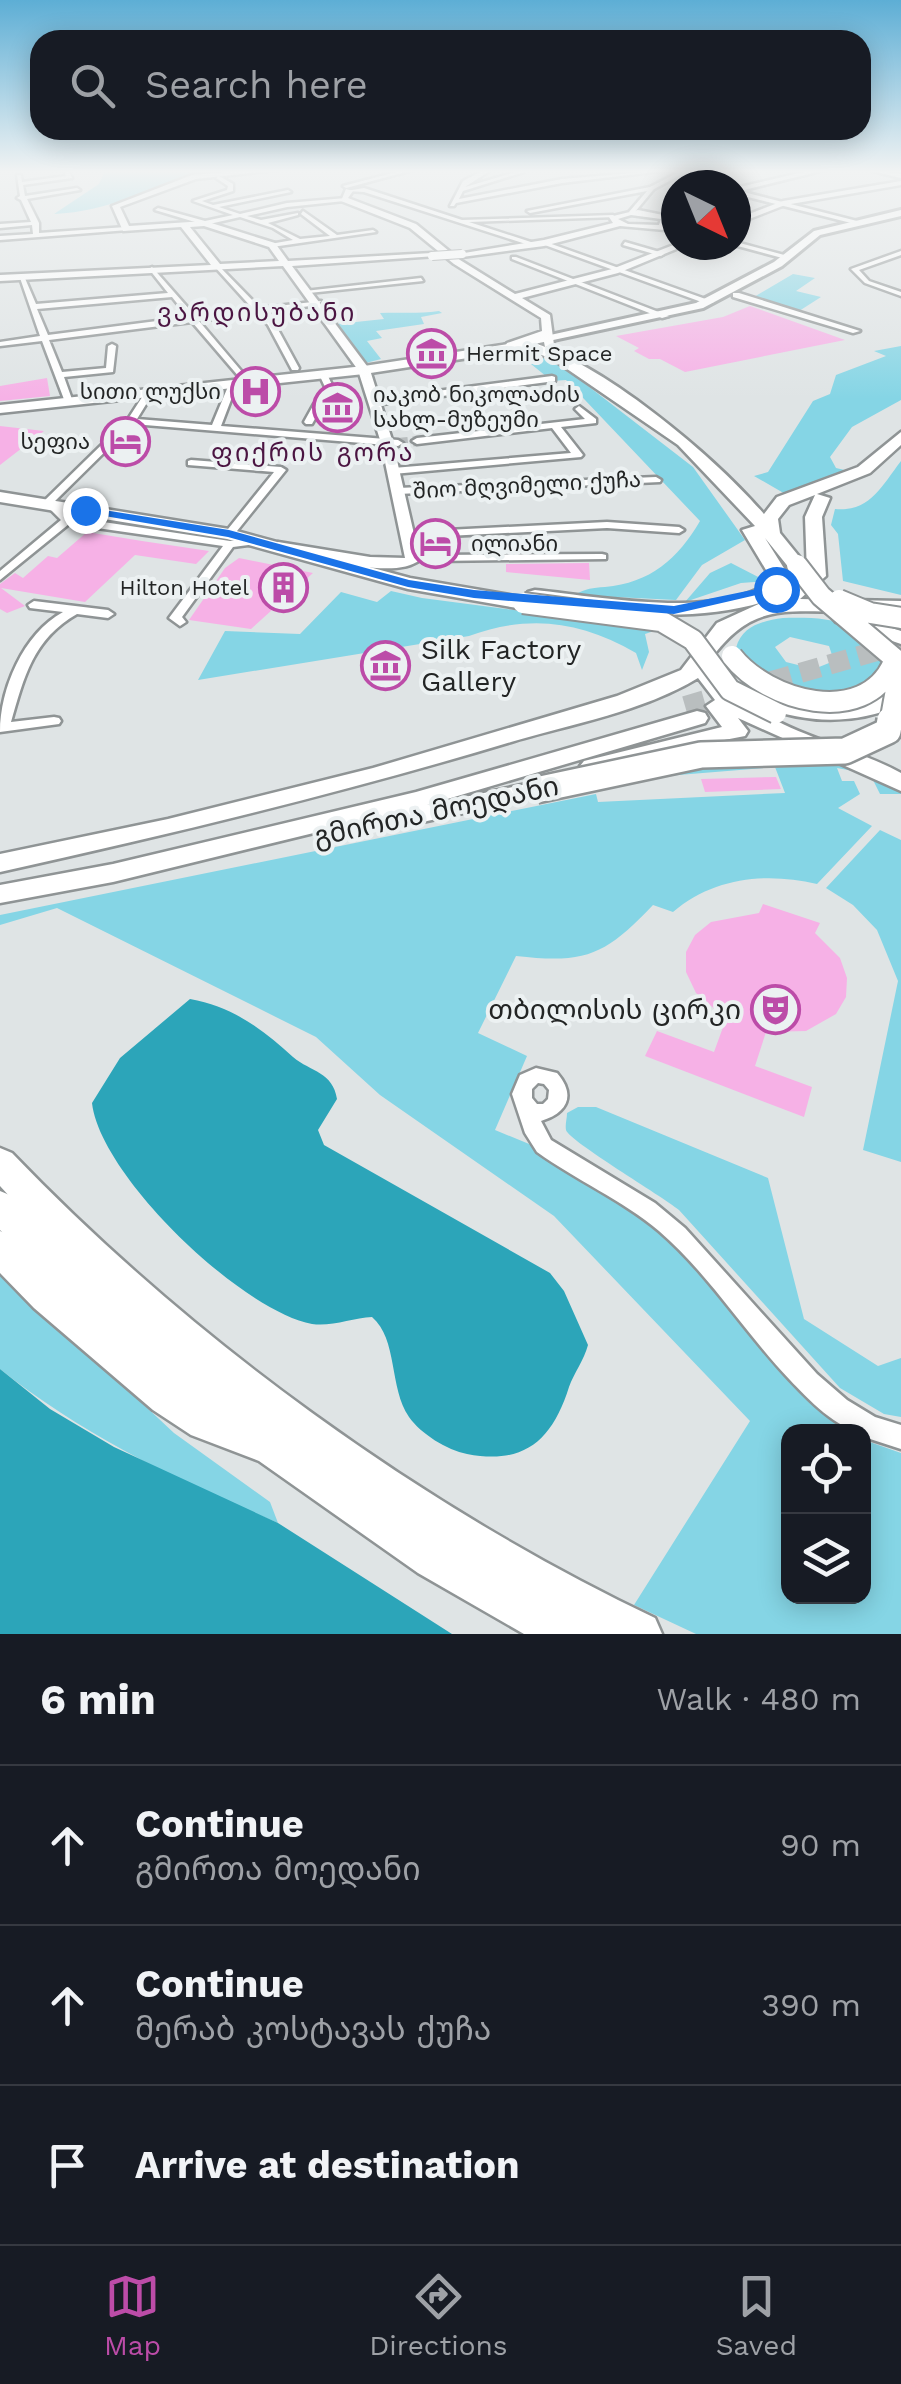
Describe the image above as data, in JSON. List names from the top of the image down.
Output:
{
  "streets": {
    "main road": ["გმირთა მოედანი"],
    "street": ["შიო მღვიმელი ქუჩა"]
  },
  "districts": ["ვარდისუბანი", "ფიქრის გორა"],
  "places": {
    "museum": ["Hermit Space", "იაკობ ნიკოლაძის სახლ-მუზეუმი", "Silk Factory Gallery"],
    "hospital": ["სითი ლუქსი"],
    "hotel": ["სეფია", "ილიანი"],
    "building": ["Hilton Hotel"],
    "theatre": ["თბილისის ცირკი"]
  },
  "north": "bottom right",
  "page": {
    "search": "Search here",
    "heading": ["6 min", "Walk · 480 m"],
    "list": [
      ["Continue", "გმირთა მოედანი", "90 m"],
      ["Continue", "მერაბ კოსტავას ქუჩა", "390 m"],
      "Arrive at destination"
    ],
    "nav": ["Map", "Directions", "Saved"]
  }
}
